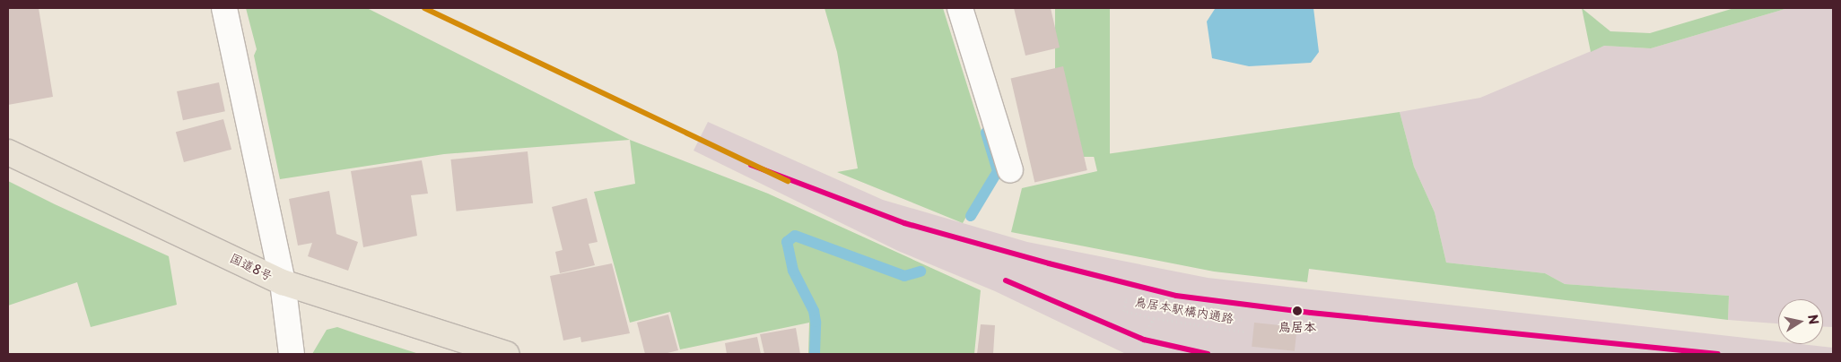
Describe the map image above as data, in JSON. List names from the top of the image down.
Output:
{
  "streets": {
    "highway": ["国道8号"],
    "path": ["鳥居本駅構内通路"]
  },
  "places": ["鳥居本"],
  "north": "right"
}
